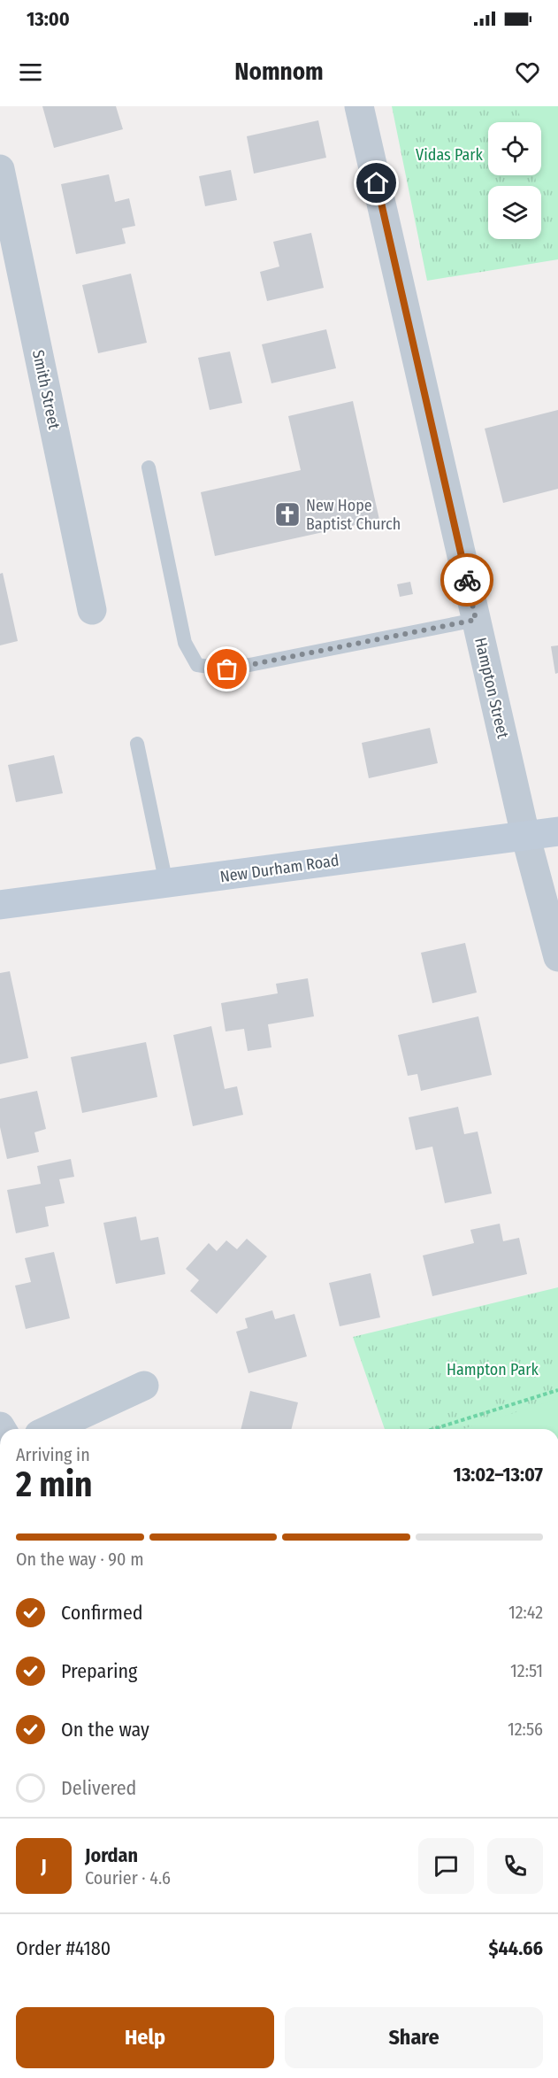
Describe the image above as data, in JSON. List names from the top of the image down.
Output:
{
  "streets": {
    "main road": ["New Durham Road"],
    "street": ["Smith Street", "Hampton Street"]
  },
  "crossings": [
    ["Hampton Street", "New Durham Road"]
  ],
  "parks": ["Vidas Park", "Hampton Park"],
  "places": {
    "church": ["New Hope Baptist Church"]
  },
  "page": {
    "status": "13:00",
    "header": "Nomnom",
    "heading": ["2 min", "Arriving in", "13:02–13:07"],
    "panel": [
      "Jordan",
      "Courier · 4.6",
      "Order #4180",
      "$44.66"
    ],
    "bar": "On the way · 90 m",
    "list": [
      ["Confirmed", "12:42"],
      ["Preparing", "12:51"],
      ["On the way", "12:56"],
      "Delivered"
    ],
    "round": "J",
    "buttons": ["Help", "Share"]
  }
}
